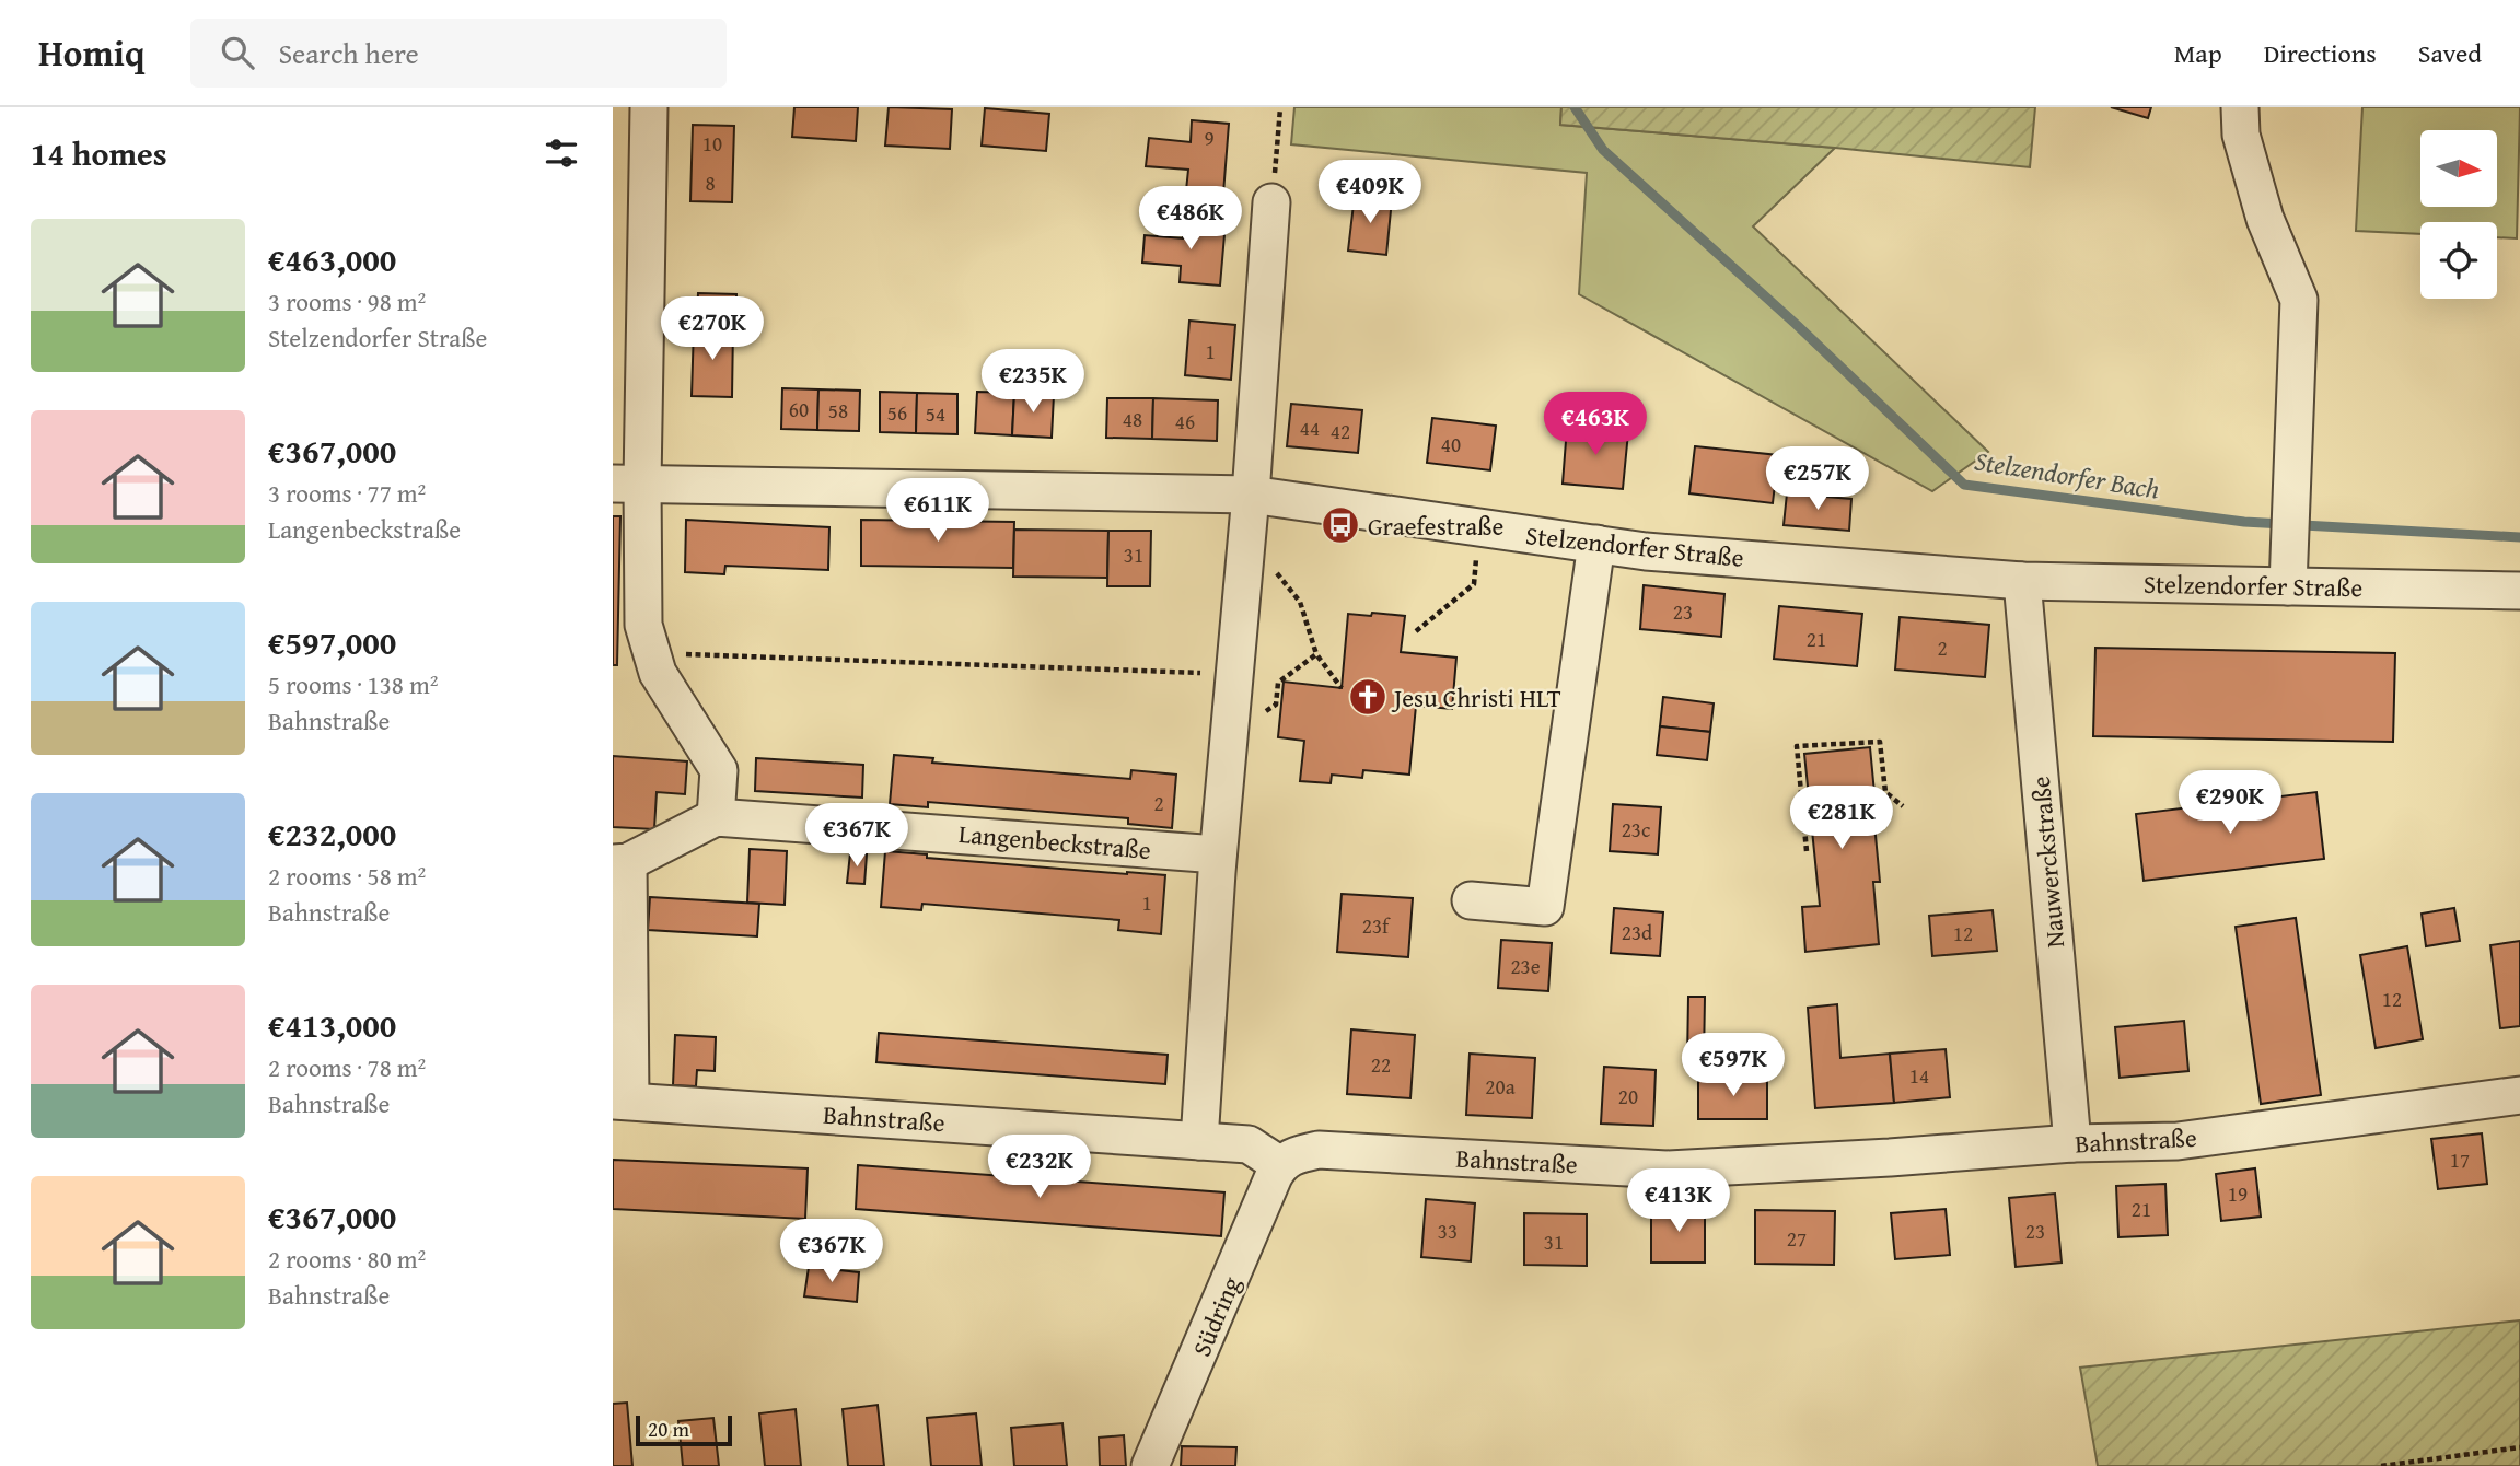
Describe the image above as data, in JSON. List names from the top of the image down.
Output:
{
  "streets": {
    "street": [
      "Stelzendorfer Straße",
      "Langenbeckstraße",
      "Nauwerckstraße",
      "Bahnstraße",
      "Südring"
    ]
  },
  "crossings": [
    ["Stelzendorfer Straße", "Nauwerckstraße"],
    ["Nauwerckstraße", "Bahnstraße"],
    ["Bahnstraße", "Südring"]
  ],
  "water": ["Stelzendorfer Bach"],
  "places": {
    "bus stop": ["Graefestraße"],
    "church": ["Jesu Christi HLT"]
  },
  "house_numbers": [
    "9",
    "10",
    "8",
    "1",
    "60",
    "58",
    "56",
    "54",
    "48",
    "46",
    "44",
    "42",
    "40",
    "31",
    "23",
    "21",
    "2",
    "2",
    "23c",
    "1",
    "23f",
    "23d",
    "12",
    "23e",
    "12",
    "22",
    "14",
    "20a",
    "20",
    "17",
    "19",
    "21",
    "33",
    "23",
    "27",
    "31"
  ],
  "scale_bar": "20 m",
  "north": "right",
  "page": {
    "header": "Homiq",
    "search": "Search here",
    "nav": ["Map", "Directions", "Saved"],
    "heading": "14 homes",
    "price": [
      "€409K",
      "€486K",
      "€270K",
      "€235K",
      "€463K",
      "€257K",
      "€611K",
      "€290K",
      "€281K",
      "€367K",
      "€597K",
      "€232K",
      "€413K",
      "€367K"
    ],
    "list": [
      {
        "name": "€463,000",
        "note": "3 rooms · 98 m² · Stelzendorfer Straße"
      },
      {
        "name": "€367,000",
        "note": "3 rooms · 77 m² · Langenbeckstraße"
      },
      {
        "name": "€597,000",
        "note": "5 rooms · 138 m² · Bahnstraße"
      },
      {
        "name": "€232,000",
        "note": "2 rooms · 58 m² · Bahnstraße"
      },
      {
        "name": "€413,000",
        "note": "2 rooms · 78 m² · Bahnstraße"
      },
      {
        "name": "€367,000",
        "note": "2 rooms · 80 m² · Bahnstraße"
      }
    ],
    "scale": "20 m"
  }
}
